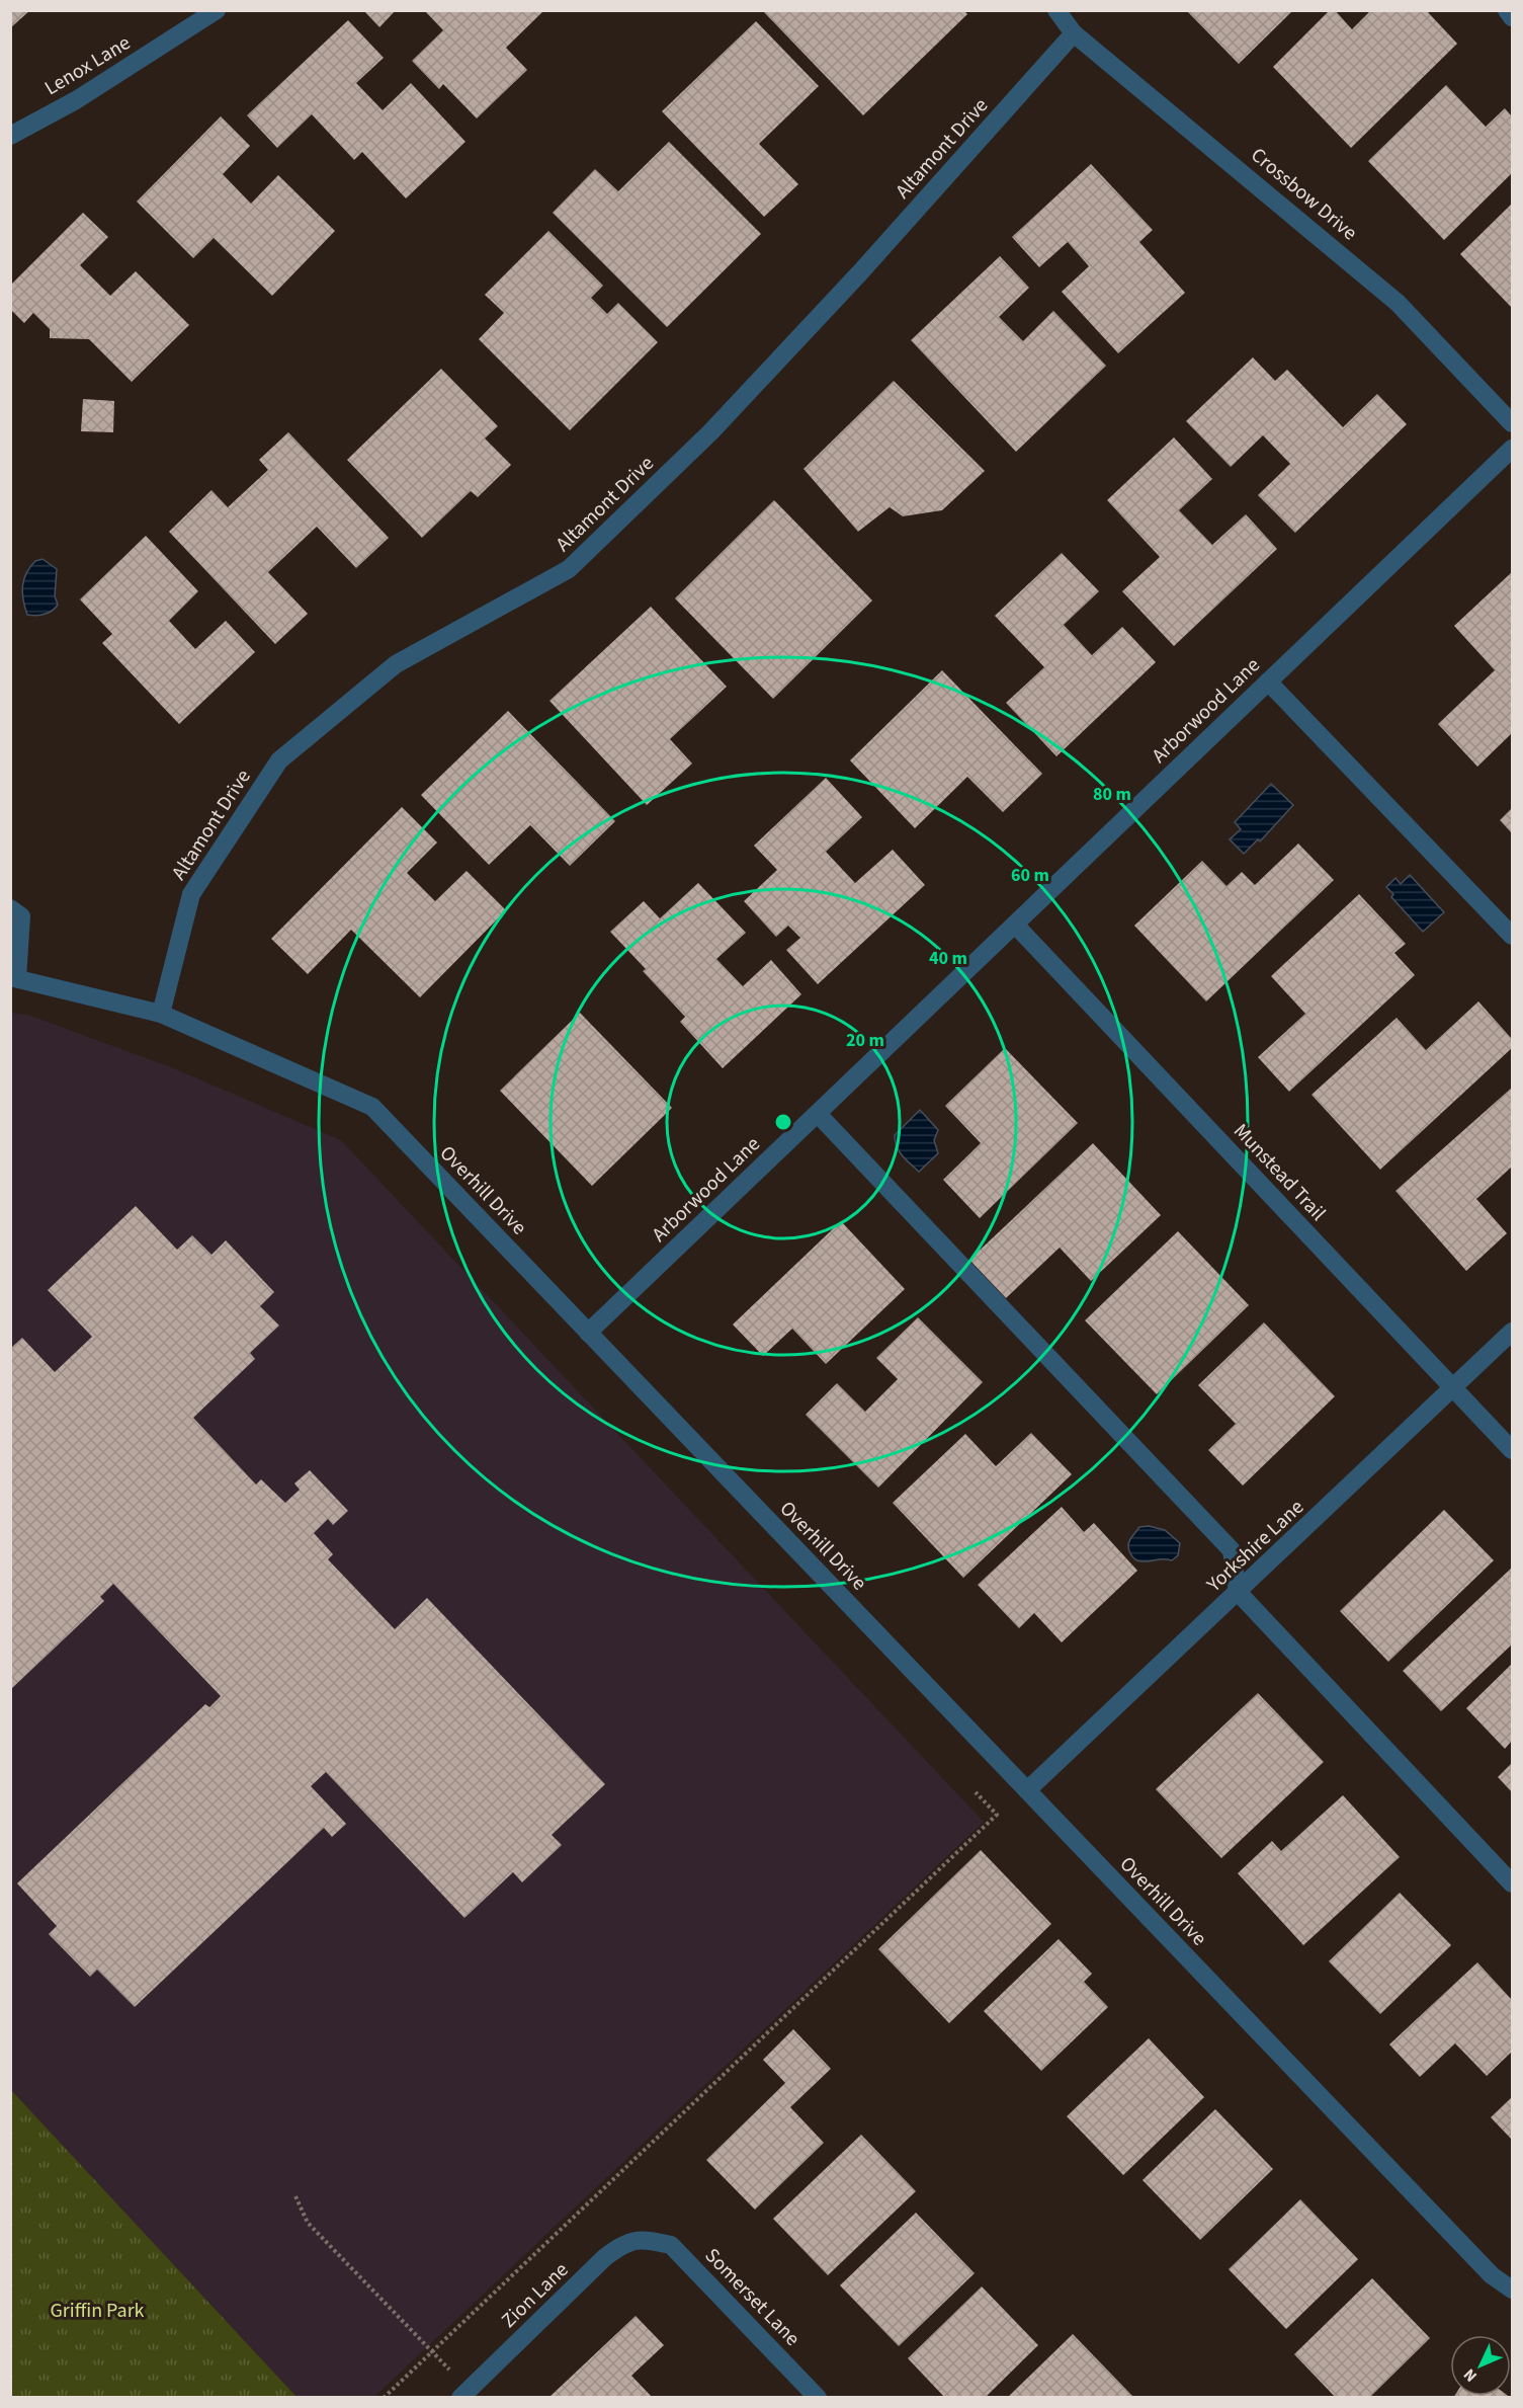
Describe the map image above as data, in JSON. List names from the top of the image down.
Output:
{
  "streets": {
    "street": [
      "Lenox Lane",
      "Altamont Drive",
      "Crossbow Drive",
      "Arborwood Lane",
      "Munstead Trail",
      "Overhill Drive",
      "Yorkshire Lane",
      "Zion Lane",
      "Somerset Lane"
    ]
  },
  "crossings": [
    ["Altamont Drive", "Crossbow Drive"],
    ["Altamont Drive", "Overhill Drive"],
    ["Arborwood Lane", "Munstead Trail"],
    ["Arborwood Lane", "Overhill Drive"],
    ["Munstead Trail", "Yorkshire Lane"],
    ["Overhill Drive", "Yorkshire Lane"],
    ["Zion Lane", "Somerset Lane"]
  ],
  "parks": ["Griffin Park"],
  "north": "bottom left",
  "rings": [
    "80 m",
    "60 m",
    "40 m",
    "20 m"
  ]
}
